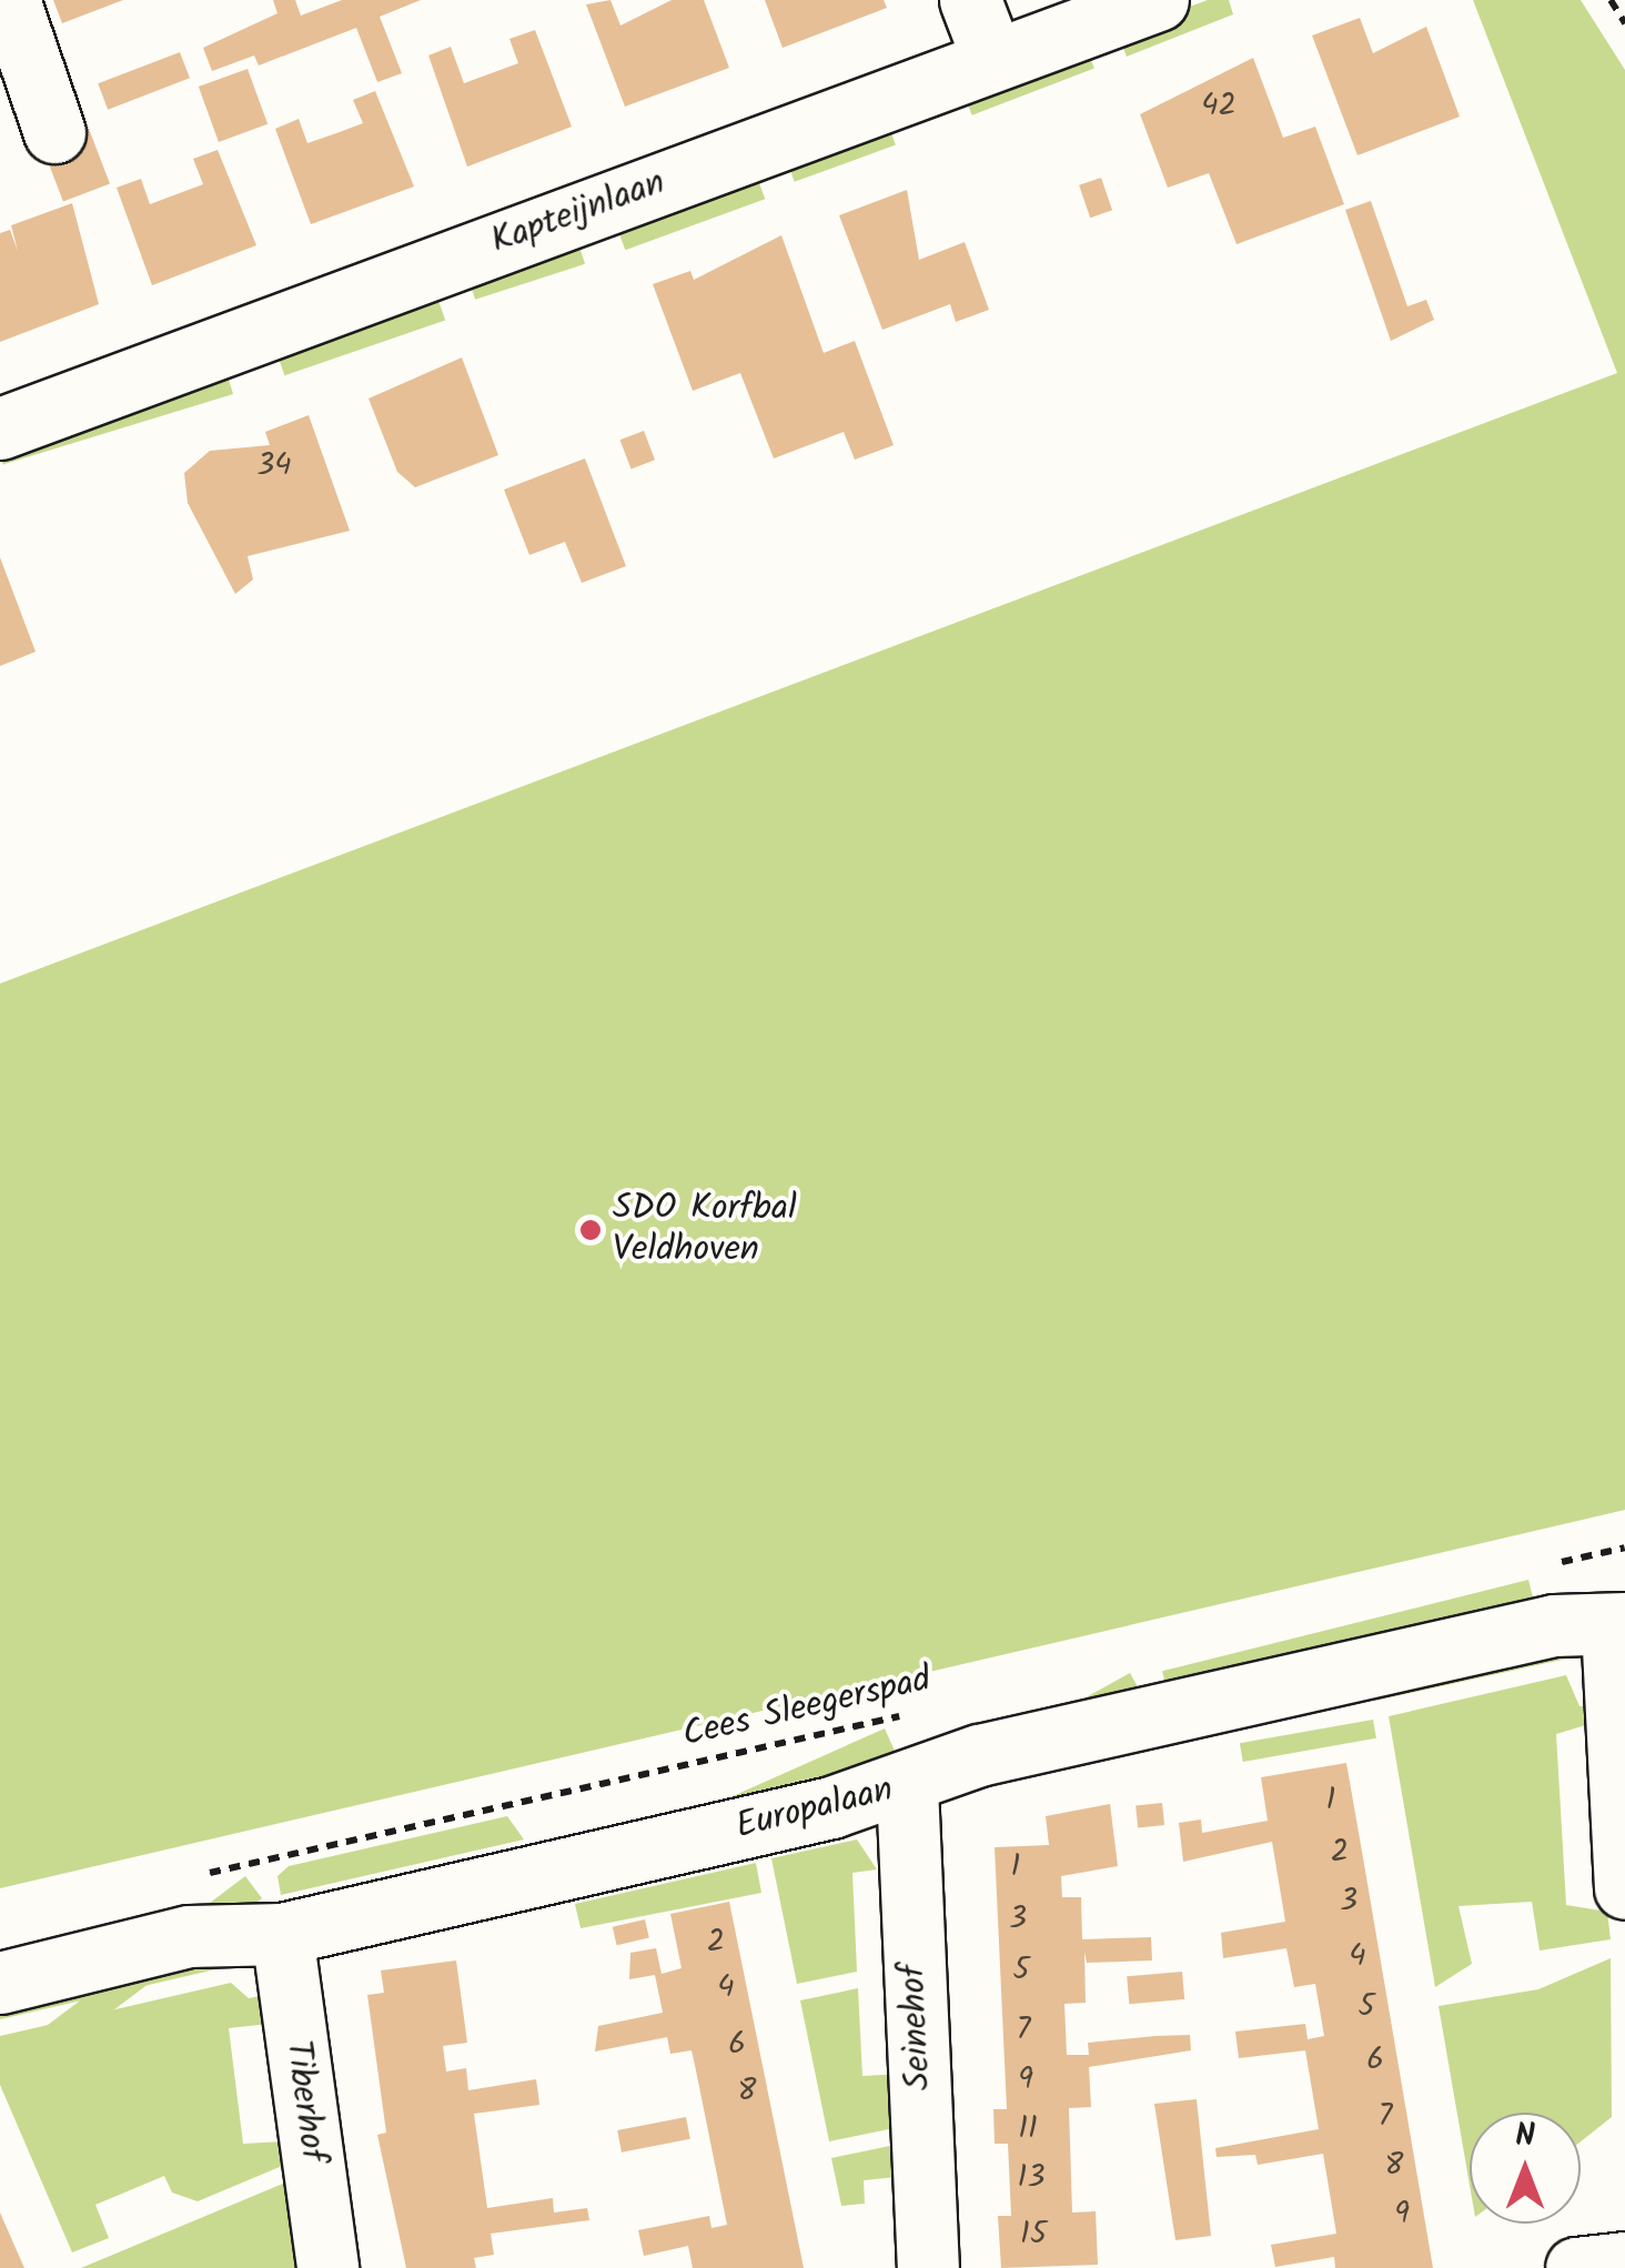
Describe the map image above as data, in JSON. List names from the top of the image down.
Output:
{
  "streets": {
    "street": [
      "Kapteijnlaan",
      "Europalaan",
      "Seinehof",
      "Tiberhof"
    ],
    "path": ["Cees Sleegerspad"]
  },
  "crossings": [
    ["Europalaan", "Seinehof"],
    ["Europalaan", "Tiberhof"]
  ],
  "places": ["SDO Korfbal Veldhoven"],
  "house_numbers": [
    "42",
    "34",
    "1",
    "2",
    "1",
    "3",
    "3",
    "2",
    "4",
    "5",
    "4",
    "5",
    "7",
    "6",
    "6",
    "9",
    "8",
    "7",
    "11",
    "8",
    "13",
    "9",
    "15"
  ],
  "north": "top"
}
